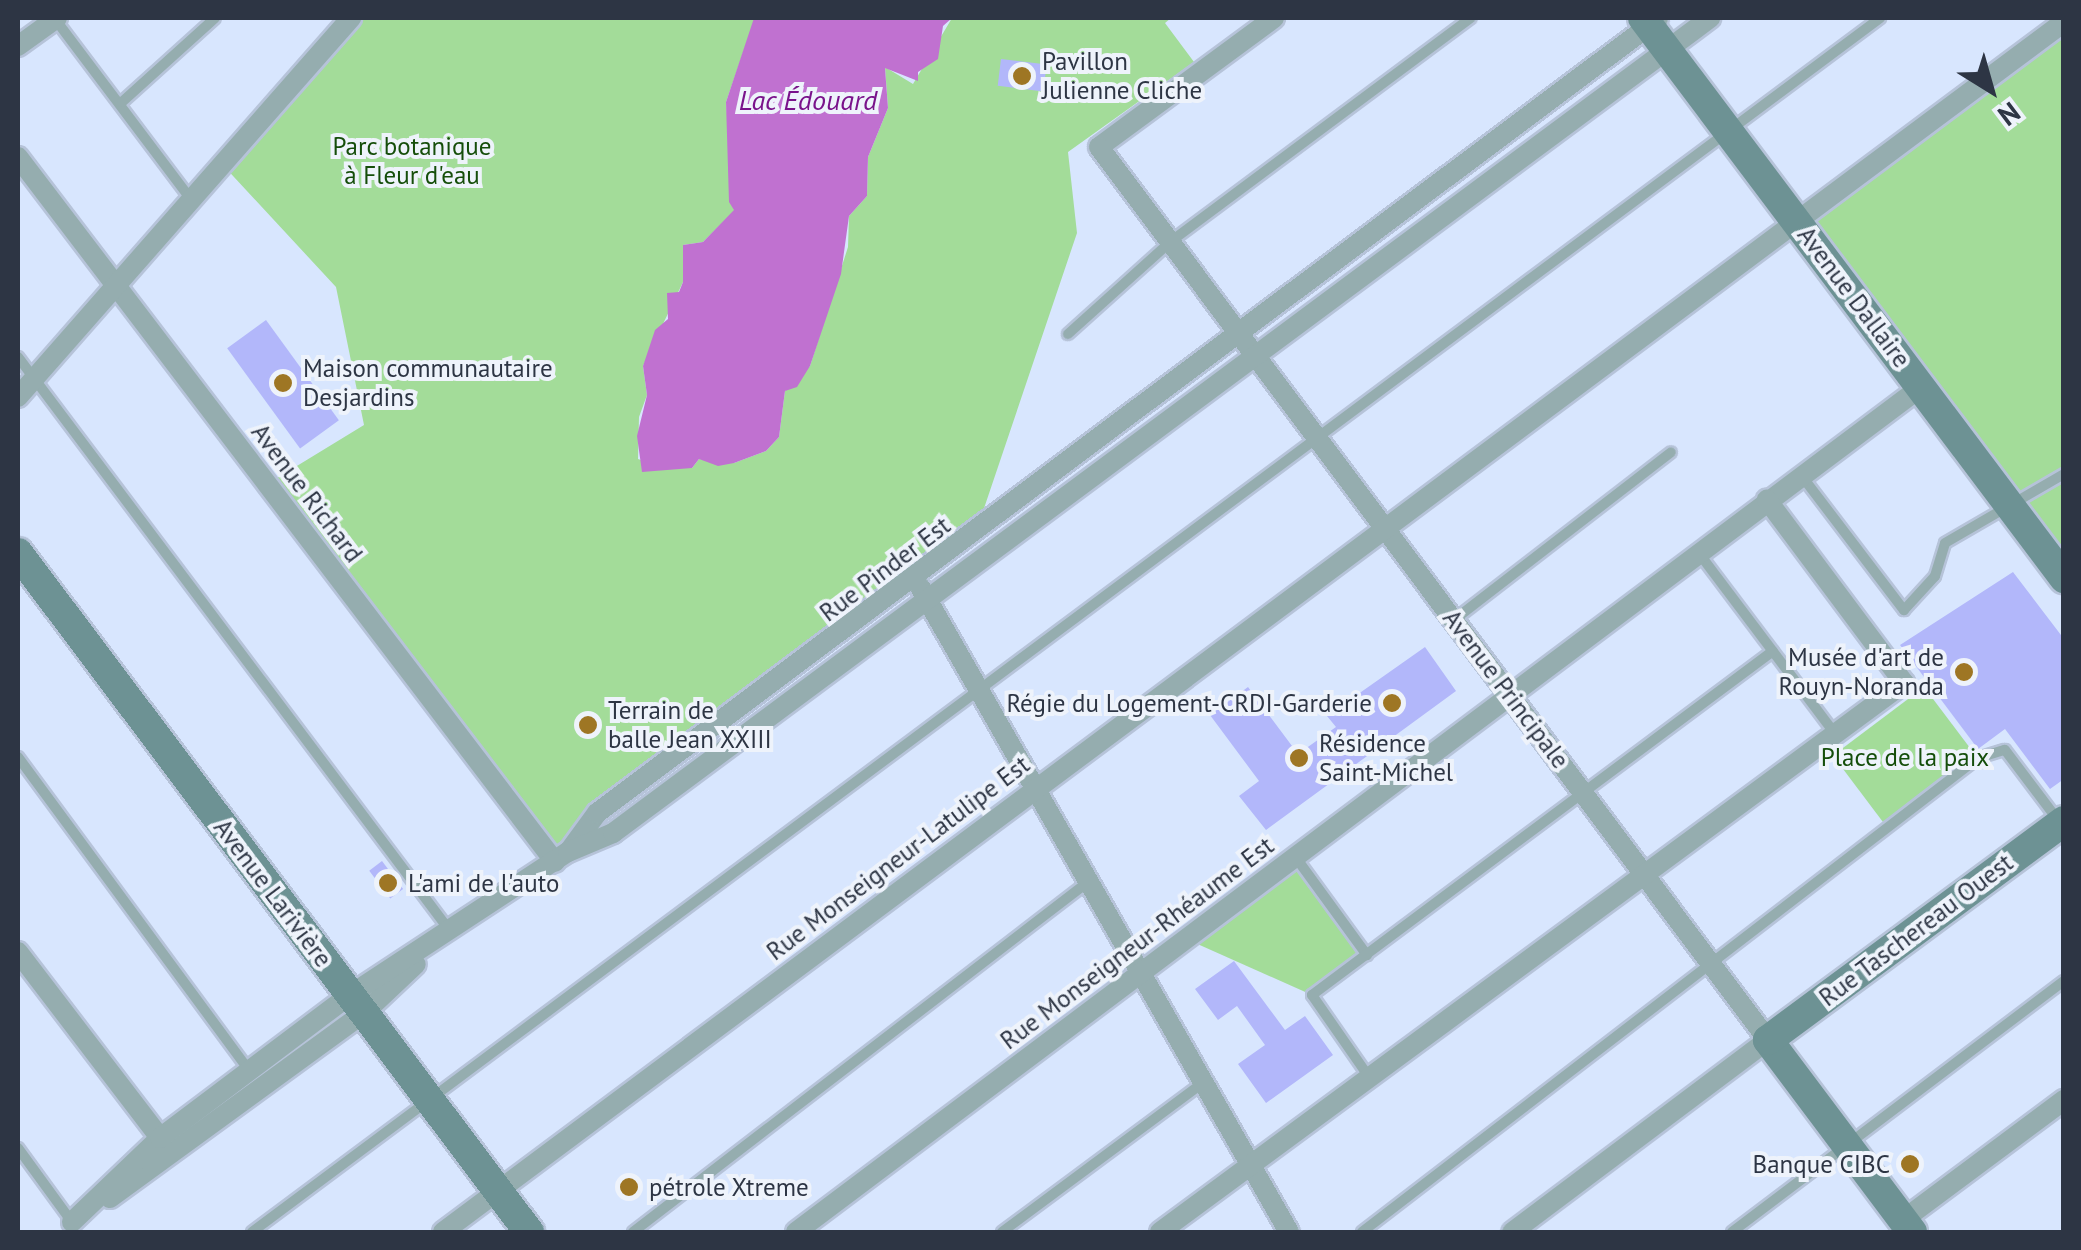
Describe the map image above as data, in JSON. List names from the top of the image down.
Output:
{
  "streets": {
    "street": [
      "Avenue Dallaire",
      "Avenue Richard",
      "Rue Pinder Est",
      "Avenue Principale",
      "Rue Monseigneur-Latulipe Est",
      "Avenue Larivière",
      "Rue Taschereau Ouest",
      "Rue Monseigneur-Rhéaume Est"
    ]
  },
  "crossings": [
    ["Avenue Dallaire", "Rue Pinder Est"],
    ["Avenue Dallaire", "Rue Monseigneur-Latulipe Est"],
    ["Avenue Dallaire", "Rue Monseigneur-Rhéaume Est"],
    ["Avenue Richard", "Rue Pinder Est"],
    ["Rue Pinder Est", "Avenue Principale"],
    ["Rue Pinder Est", "Avenue Larivière"],
    ["Avenue Principale", "Rue Monseigneur-Latulipe Est"],
    ["Avenue Principale", "Rue Taschereau Ouest"],
    ["Avenue Principale", "Rue Monseigneur-Rhéaume Est"],
    ["Rue Monseigneur-Latulipe Est", "Avenue Larivière"]
  ],
  "water": ["Lac Édouard"],
  "parks": ["Parc botanique à Fleur d'eau", "Place de la paix"],
  "places": [
    "Pavillon Julienne Cliche",
    "Maison communautaire Desjardins",
    "Musée d'art de Rouyn-Noranda",
    "Régie du Logement-CRDI-Garderie",
    "Terrain de balle Jean XXIII",
    "Résidence Saint-Michel",
    "L'ami de l'auto",
    "Banque CIBC",
    "pétrole Xtreme"
  ],
  "north": "bottom right"
}
